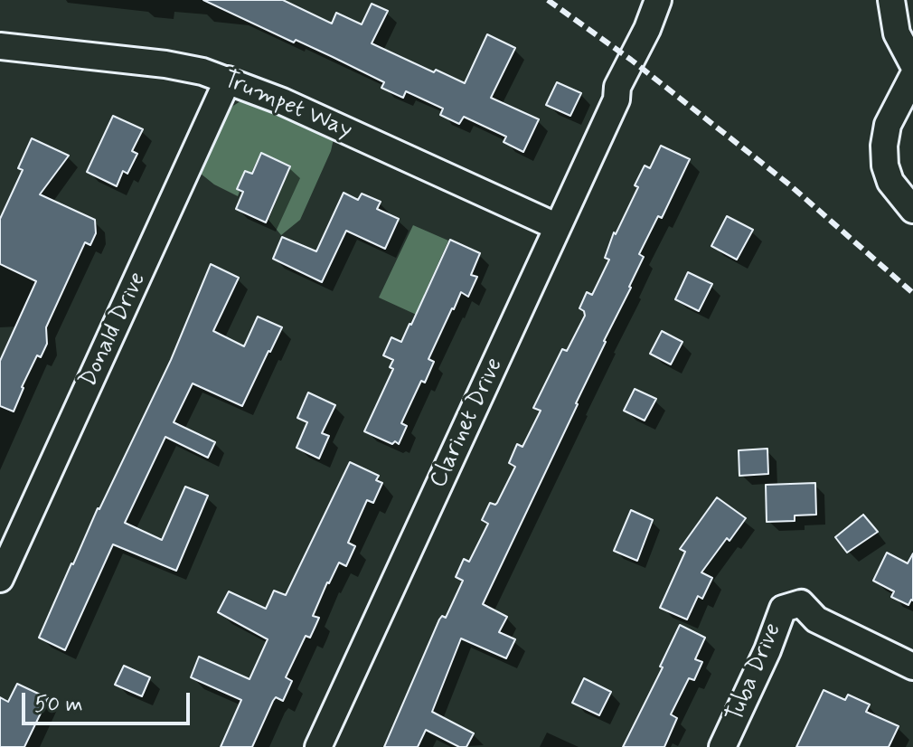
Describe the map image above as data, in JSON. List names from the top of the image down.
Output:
{
  "streets": {
    "street": [
      "Trumpet Way",
      "Donald Drive",
      "Clarinet Drive",
      "Tuba Drive"
    ]
  },
  "crossings": [
    ["Trumpet Way", "Donald Drive"],
    ["Trumpet Way", "Clarinet Drive"]
  ],
  "scale_bar": "50 m"
}
